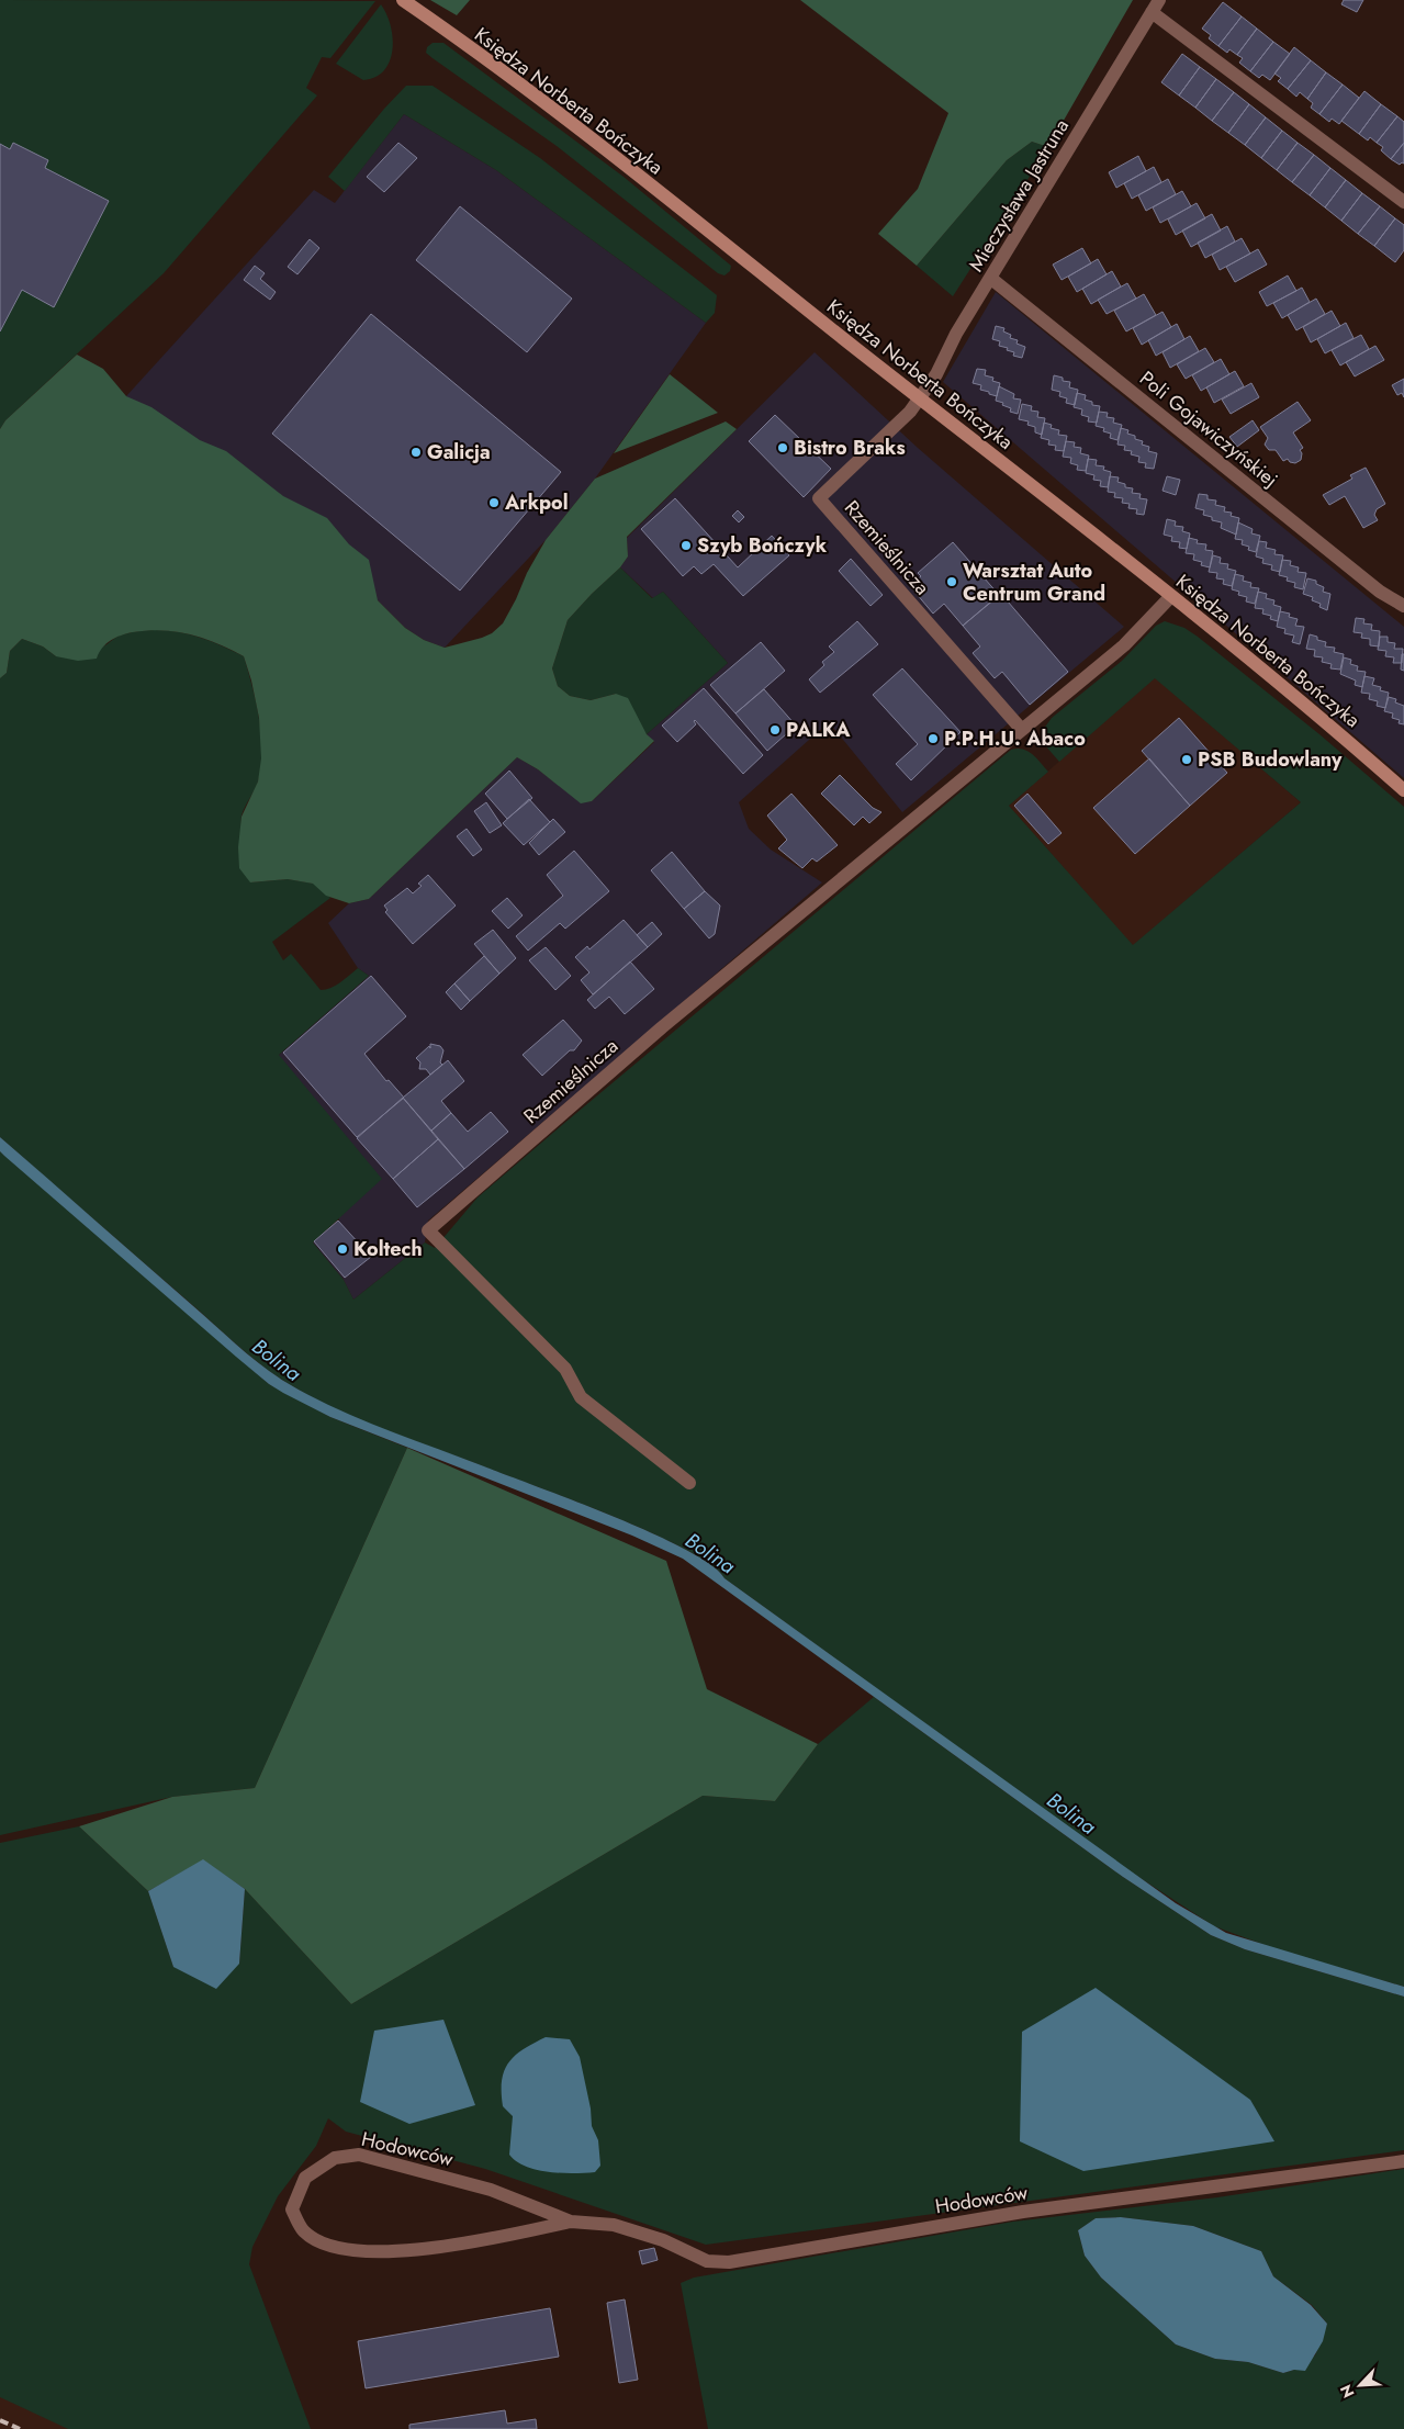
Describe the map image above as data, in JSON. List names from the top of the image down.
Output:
{
  "streets": {
    "street": [
      "Księdza Norberta Bończyka",
      "Mieczysława Jastruna",
      "Poli Gojawiczyńskiej",
      "Rzemieślnicza",
      "Hodowców"
    ]
  },
  "crossings": [
    ["Księdza Norberta Bończyka", "Mieczysława Jastruna"],
    ["Księdza Norberta Bończyka", "Rzemieślnicza"],
    ["Mieczysława Jastruna", "Poli Gojawiczyńskiej"],
    ["Mieczysława Jastruna", "Rzemieślnicza"]
  ],
  "water": ["Bolina"],
  "places": [
    "Bistro Braks",
    "Galicja",
    "Arkpol",
    "Szyb Bończyk",
    "Warsztat Auto Centrum Grand",
    "PALKA",
    "P.P.H.U. Abaco",
    "PSB Budowlany",
    "Koltech"
  ],
  "north": "bottom left"
}
